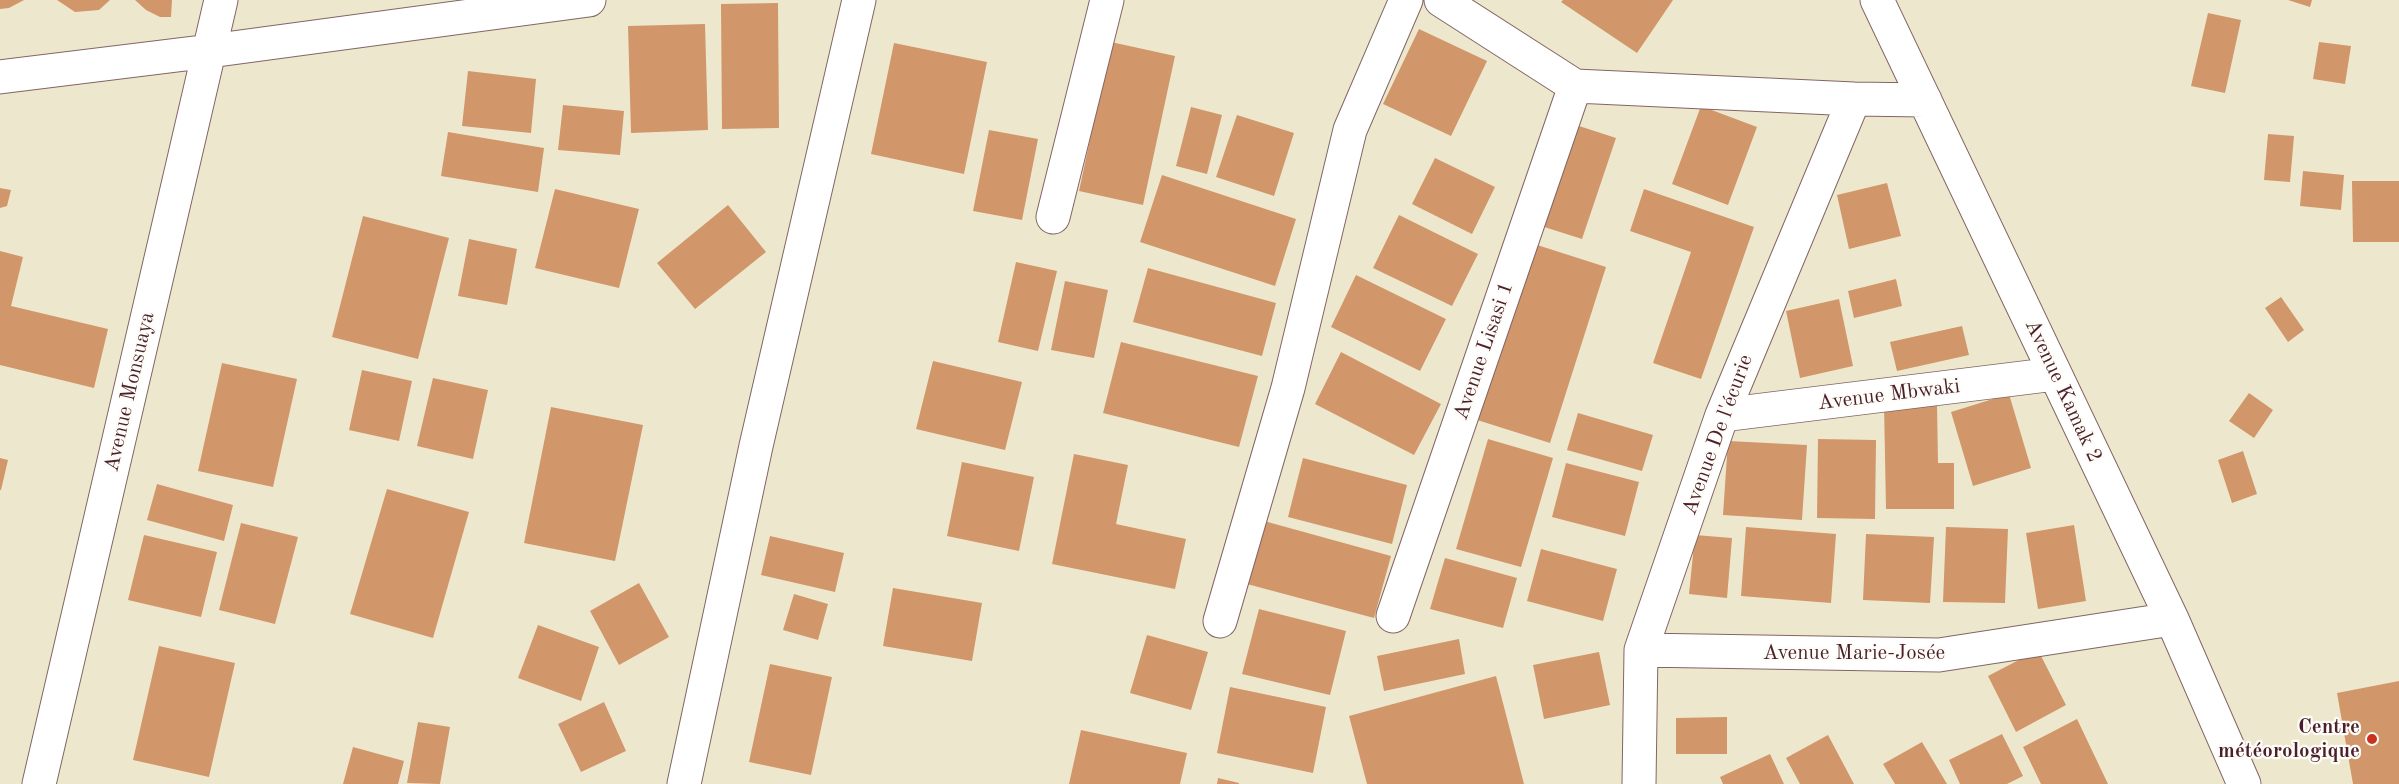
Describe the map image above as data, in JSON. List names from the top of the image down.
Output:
{
  "streets": {
    "street": [
      "Avenue Lisasi 1",
      "Avenue Kamak 2",
      "Avenue Monsuaya",
      "Avenue Mbwaki",
      "Avenue De l'écurie",
      "Avenue Marie-Josée"
    ]
  },
  "crossings": [
    ["Avenue Kamak 2", "Avenue Mbwaki"],
    ["Avenue Kamak 2", "Avenue Marie-Josée"],
    ["Avenue Mbwaki", "Avenue De l'écurie"],
    ["Avenue De l'écurie", "Avenue Marie-Josée"]
  ],
  "places": ["Centre météorologique"]
}
